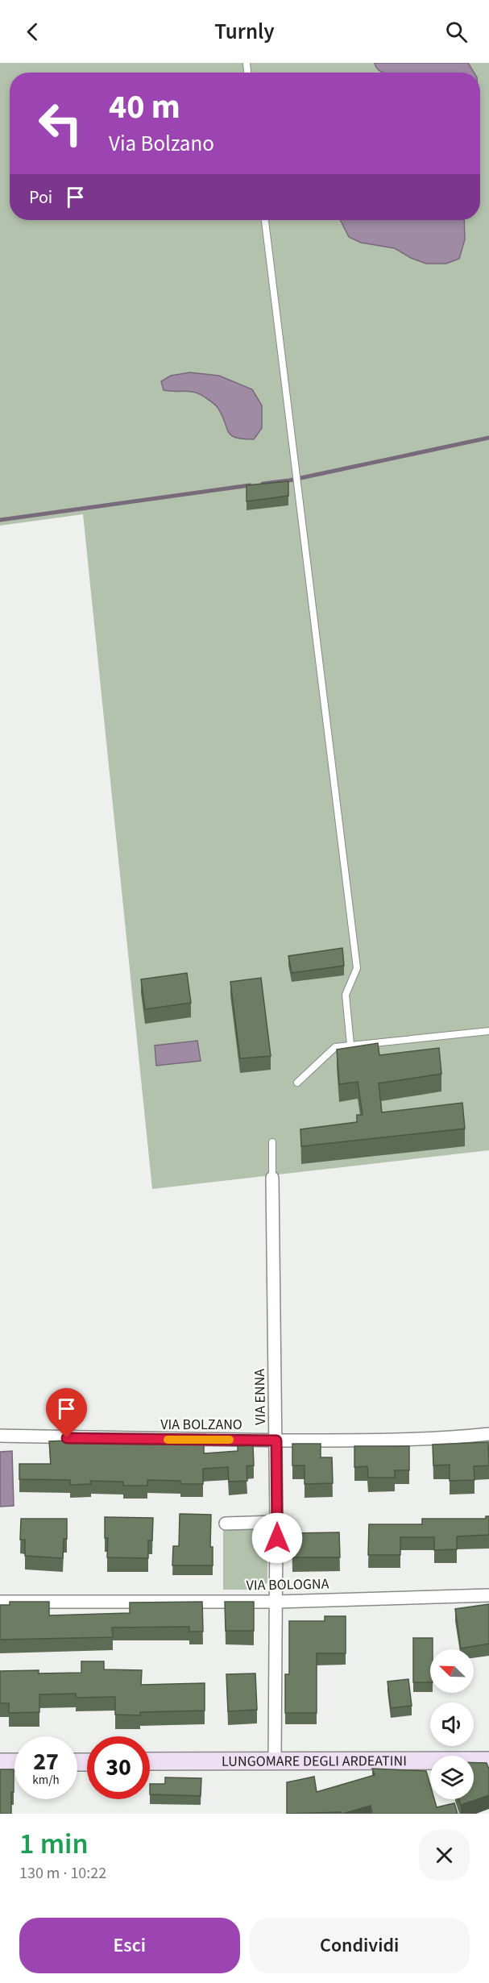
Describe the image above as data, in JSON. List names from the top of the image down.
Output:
{
  "streets": {
    "main road": ["LUNGOMARE DEGLI ARDEATINI"],
    "street": ["VIA ENNA", "VIA BOLZANO", "VIA BOLOGNA"]
  },
  "crossings": [
    ["VIA ENNA", "VIA BOLZANO"],
    ["VIA ENNA", "VIA BOLOGNA"],
    ["VIA ENNA", "LUNGOMARE DEGLI ARDEATINI"]
  ],
  "north": "top left",
  "page": {
    "header": "Turnly",
    "turn": ["40 m", "Via Bolzano"],
    "then": "Poi",
    "speed": "27 km/h",
    "limit": "30",
    "heading": ["1 min", "130 m · 10:22"],
    "buttons": ["Esci", "Condividi"]
  }
}
